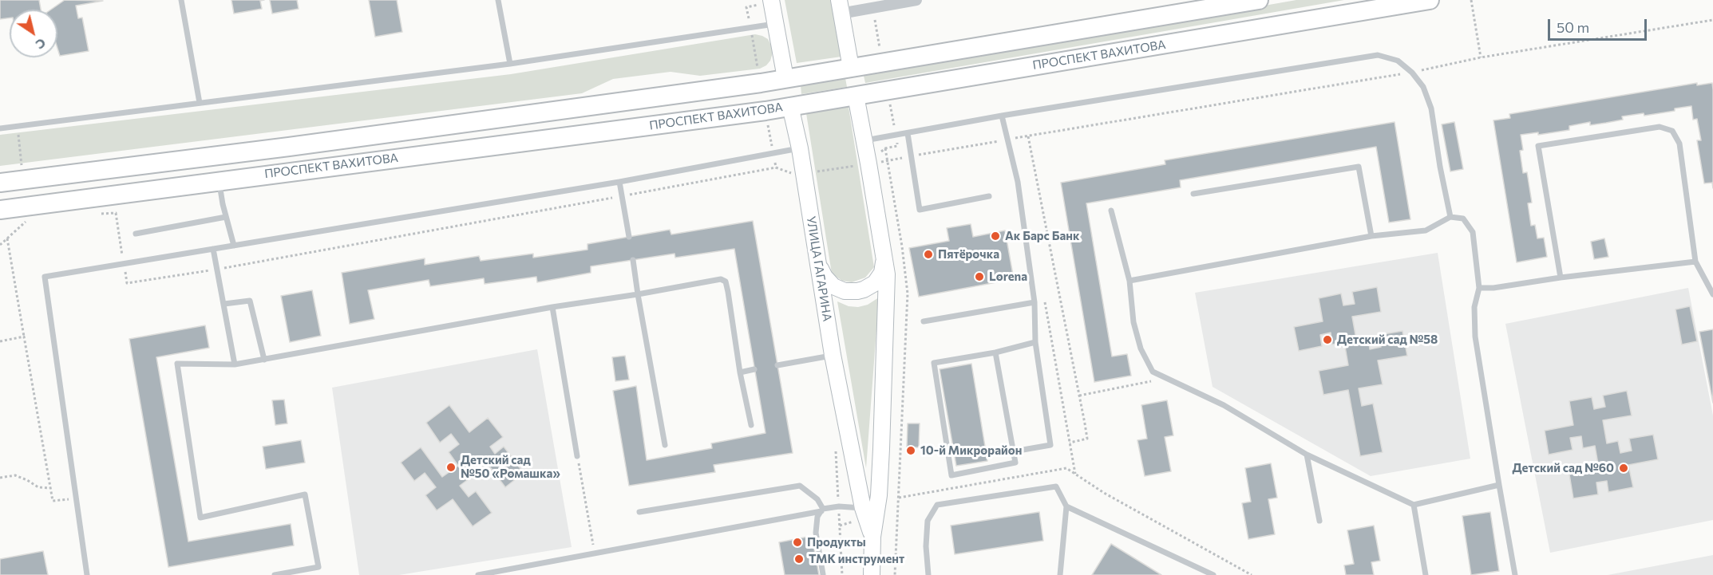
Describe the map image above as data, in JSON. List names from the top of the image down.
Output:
{
  "streets": {
    "main road": ["ПРОСПЕКТ ВАХИТОВА", "УЛИЦА ГАГАРИНА"]
  },
  "crossings": [
    ["ПРОСПЕКТ ВАХИТОВА", "УЛИЦА ГАГАРИНА"]
  ],
  "places": [
    "Ак Барс Банк",
    "Пятёрочка",
    "Lorena",
    "Детский сад №58",
    "10-й Микрорайон",
    "Детский сад №50 «Ромашка»",
    "Детский сад №60",
    "Продукты",
    "ТМК инструмент"
  ],
  "scale_bar": "50 m",
  "north": "bottom right"
}
